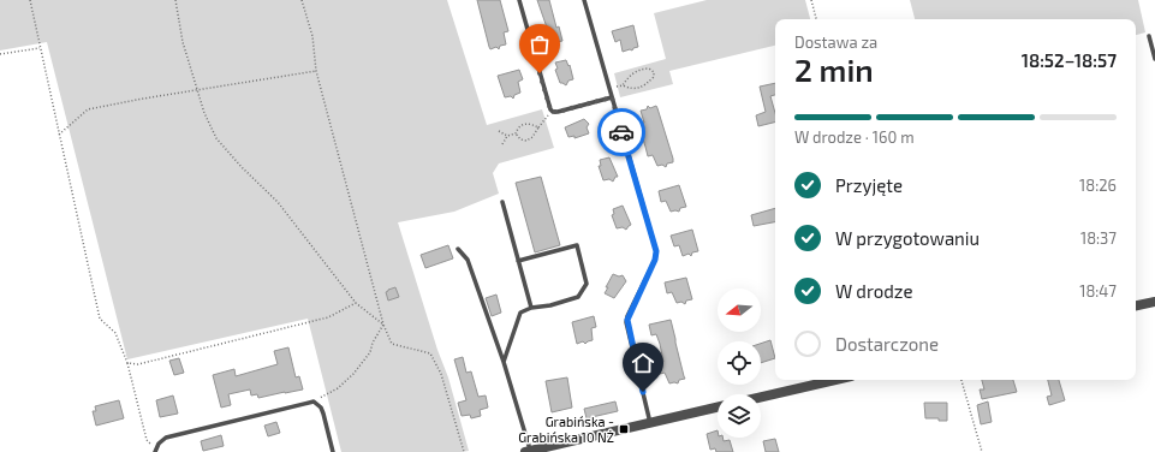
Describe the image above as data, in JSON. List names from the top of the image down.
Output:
{
  "places": {
    "transit": ["Grabińska - Grabińska 10 NŻ"]
  },
  "north": "left",
  "page": {
    "heading": ["2 min", "Dostawa za", "18:52–18:57"],
    "bar": "W drodze · 160 m",
    "list": [
      ["Przyjęte", "18:26"],
      ["W przygotowaniu", "18:37"],
      ["W drodze", "18:47"],
      "Dostarczone"
    ]
  }
}
